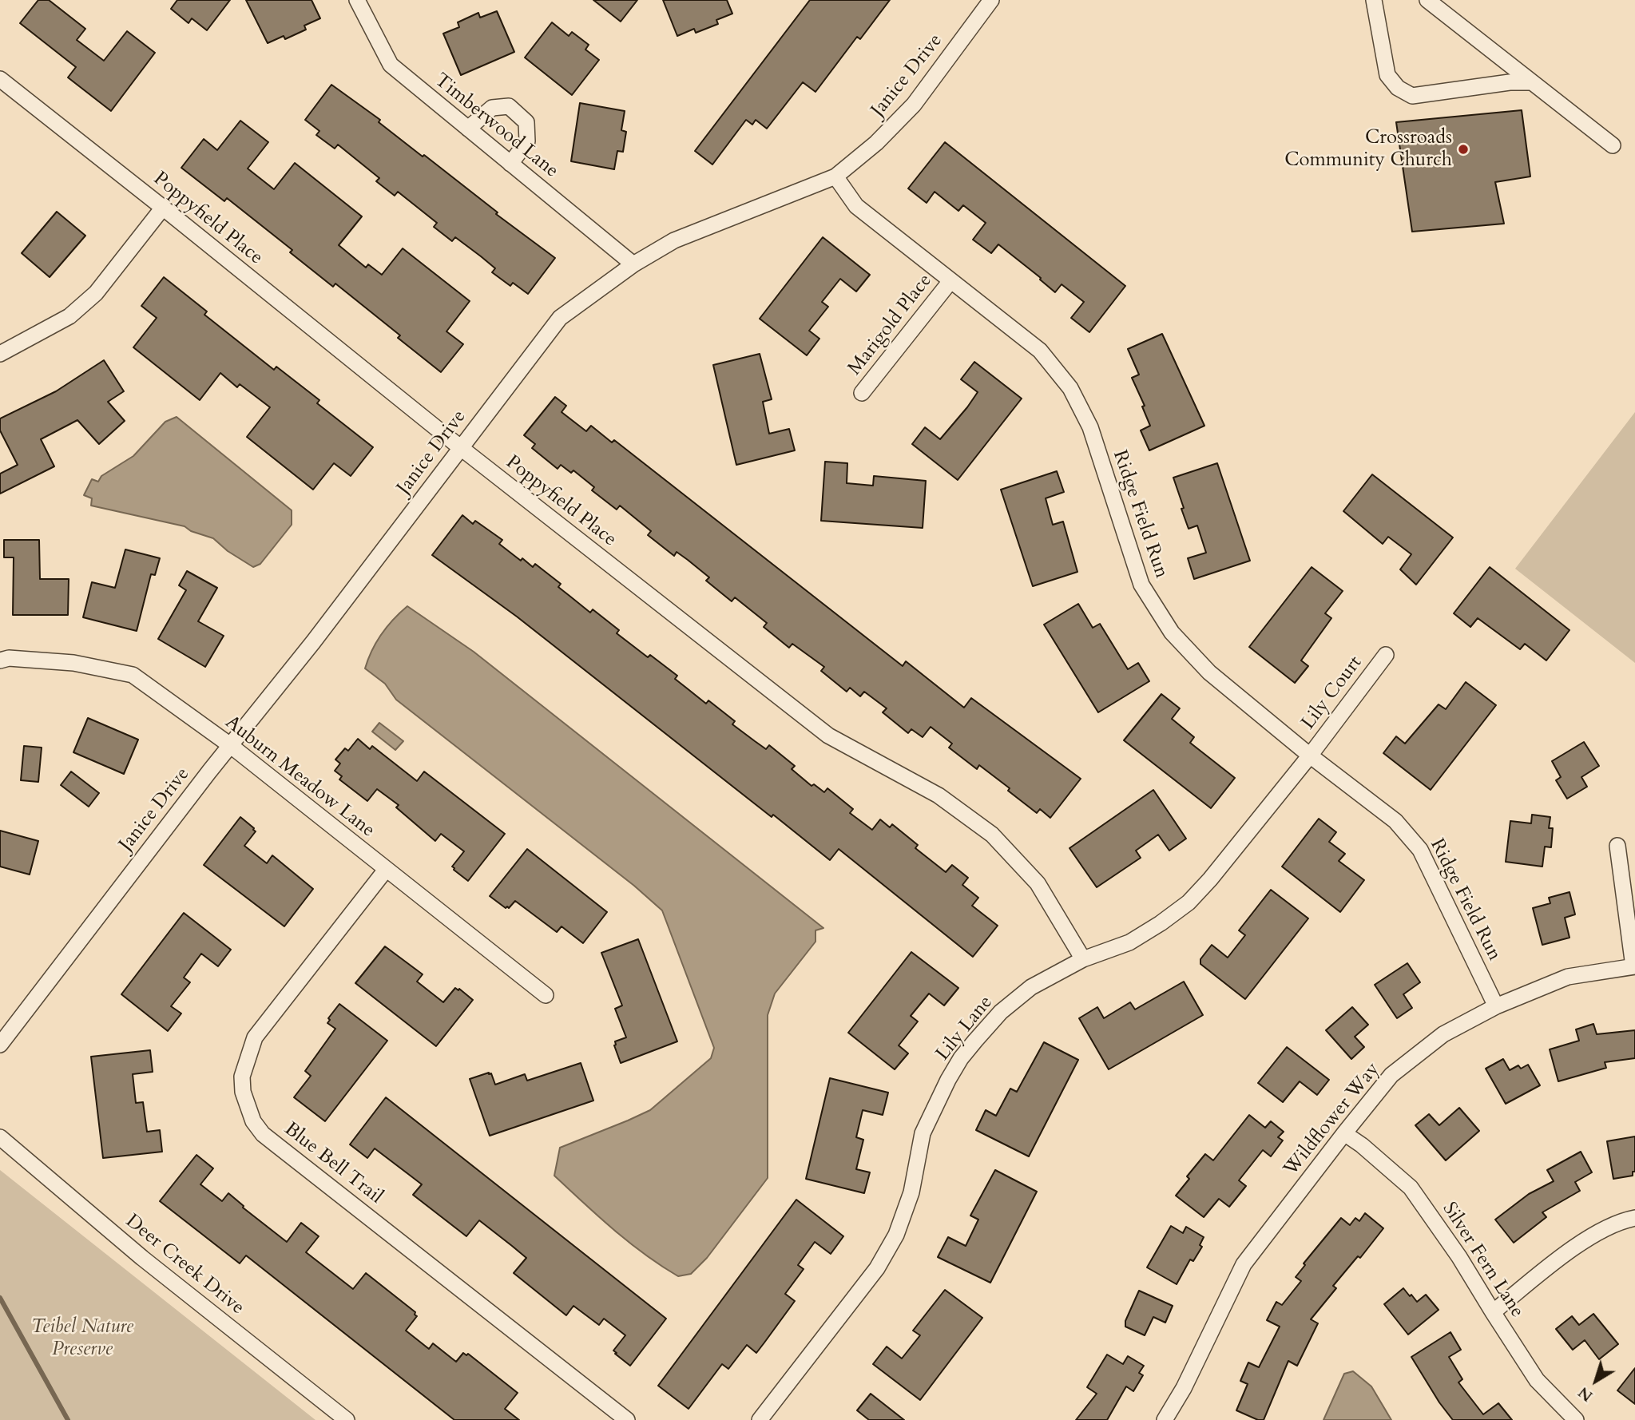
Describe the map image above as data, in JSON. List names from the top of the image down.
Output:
{
  "streets": {
    "street": [
      "Janice Drive",
      "Timberwood Lane",
      "Poppyfield Place",
      "Marigold Place",
      "Ridge Field Run",
      "Lily Court",
      "Auburn Meadow Lane",
      "Lily Lane",
      "Wildflower Way",
      "Blue Bell Trail",
      "Silver Fern Lane",
      "Deer Creek Drive"
    ]
  },
  "crossings": [
    ["Janice Drive", "Timberwood Lane"],
    ["Janice Drive", "Poppyfield Place"],
    ["Janice Drive", "Ridge Field Run"],
    ["Janice Drive", "Auburn Meadow Lane"],
    ["Poppyfield Place", "Lily Lane"],
    ["Marigold Place", "Ridge Field Run"],
    ["Ridge Field Run", "Lily Court"],
    ["Ridge Field Run", "Lily Lane"],
    ["Ridge Field Run", "Wildflower Way"],
    ["Lily Court", "Lily Lane"],
    ["Auburn Meadow Lane", "Blue Bell Trail"],
    ["Wildflower Way", "Silver Fern Lane"]
  ],
  "parks": ["Teibel Nature Preserve"],
  "places": ["Crossroads Community Church"],
  "north": "bottom left"
}
